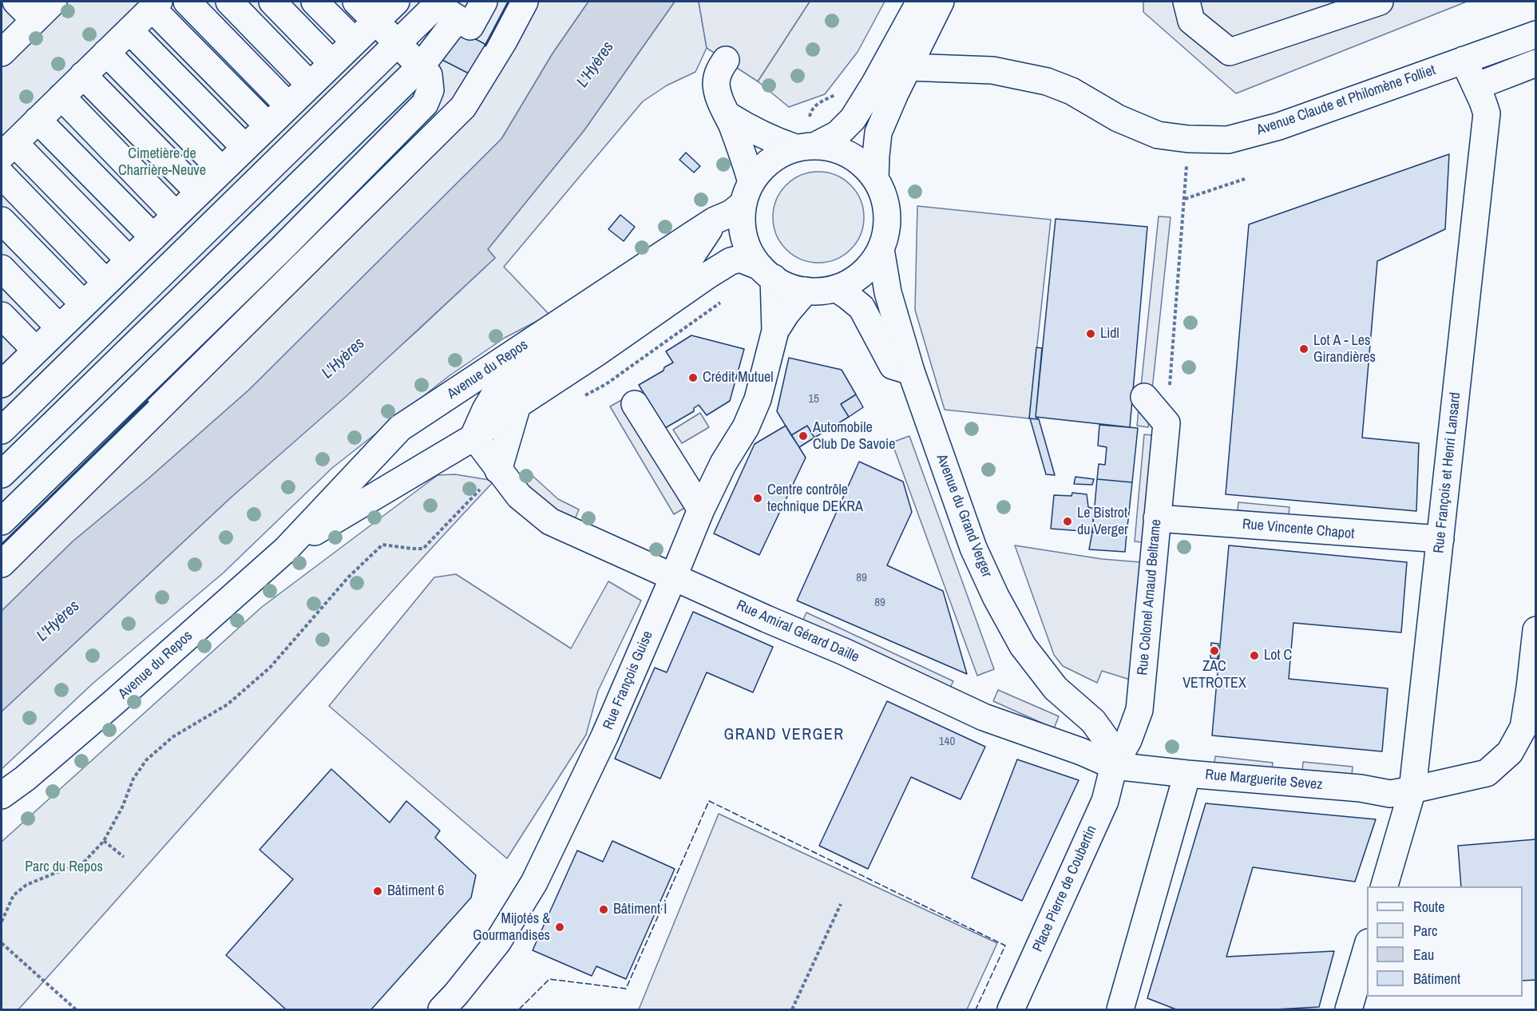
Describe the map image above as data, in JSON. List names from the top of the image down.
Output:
{
  "streets": {
    "street": [
      "Avenue Claude et Philomène Folliet",
      "Avenue du Repos",
      "Rue François et Henri Lansard",
      "Avenue du Grand Verger",
      "Rue Vincente Chapot",
      "Rue Colonel Arnaud Beltrame",
      "Rue Amiral Gérard Daille",
      "Rue François Guise",
      "Rue Marguerite Sevez",
      "Place Pierre de Coubertin"
    ]
  },
  "crossings": [
    ["Avenue Claude et Philomène Folliet", "Rue François et Henri Lansard"],
    ["Avenue du Repos", "Avenue du Grand Verger"],
    ["Avenue du Repos", "Rue Amiral Gérard Daille"],
    ["Avenue du Repos", "Rue François Guise"],
    ["Rue François et Henri Lansard", "Rue Vincente Chapot"],
    ["Rue François et Henri Lansard", "Rue Marguerite Sevez"],
    ["Avenue du Grand Verger", "Rue Colonel Arnaud Beltrame"],
    ["Avenue du Grand Verger", "Rue Amiral Gérard Daille"],
    ["Avenue du Grand Verger", "Rue François Guise"],
    ["Avenue du Grand Verger", "Rue Marguerite Sevez"],
    ["Avenue du Grand Verger", "Place Pierre de Coubertin"],
    ["Rue Vincente Chapot", "Rue Colonel Arnaud Beltrame"],
    ["Rue Colonel Arnaud Beltrame", "Rue Amiral Gérard Daille"],
    ["Rue Colonel Arnaud Beltrame", "Rue Marguerite Sevez"],
    ["Rue Colonel Arnaud Beltrame", "Place Pierre de Coubertin"],
    ["Rue Amiral Gérard Daille", "Rue François Guise"],
    ["Rue Amiral Gérard Daille", "Rue Marguerite Sevez"],
    ["Rue Amiral Gérard Daille", "Place Pierre de Coubertin"],
    ["Rue Marguerite Sevez", "Place Pierre de Coubertin"]
  ],
  "districts": ["GRAND VERGER"],
  "water": ["L'Hyères"],
  "parks": ["Cimetière de Charrière-Neuve", "Parc du Repos"],
  "places": [
    "Lidl",
    "Lot A - Les Girandières",
    "Crédit Mutuel",
    "Automobile Club De Savoie",
    "Centre contrôle technique DEKRA",
    "Le Bistrot du Verger",
    "ZAC VETROTEX",
    "Lot C",
    "Bâtiment 6",
    "Bâtiment I",
    "Mijotés & Gourmandises"
  ],
  "house_numbers": [
    "15",
    "89",
    "89",
    "140"
  ],
  "legend": [
    "Route",
    "Parc",
    "Eau",
    "Bâtiment"
  ]
}
